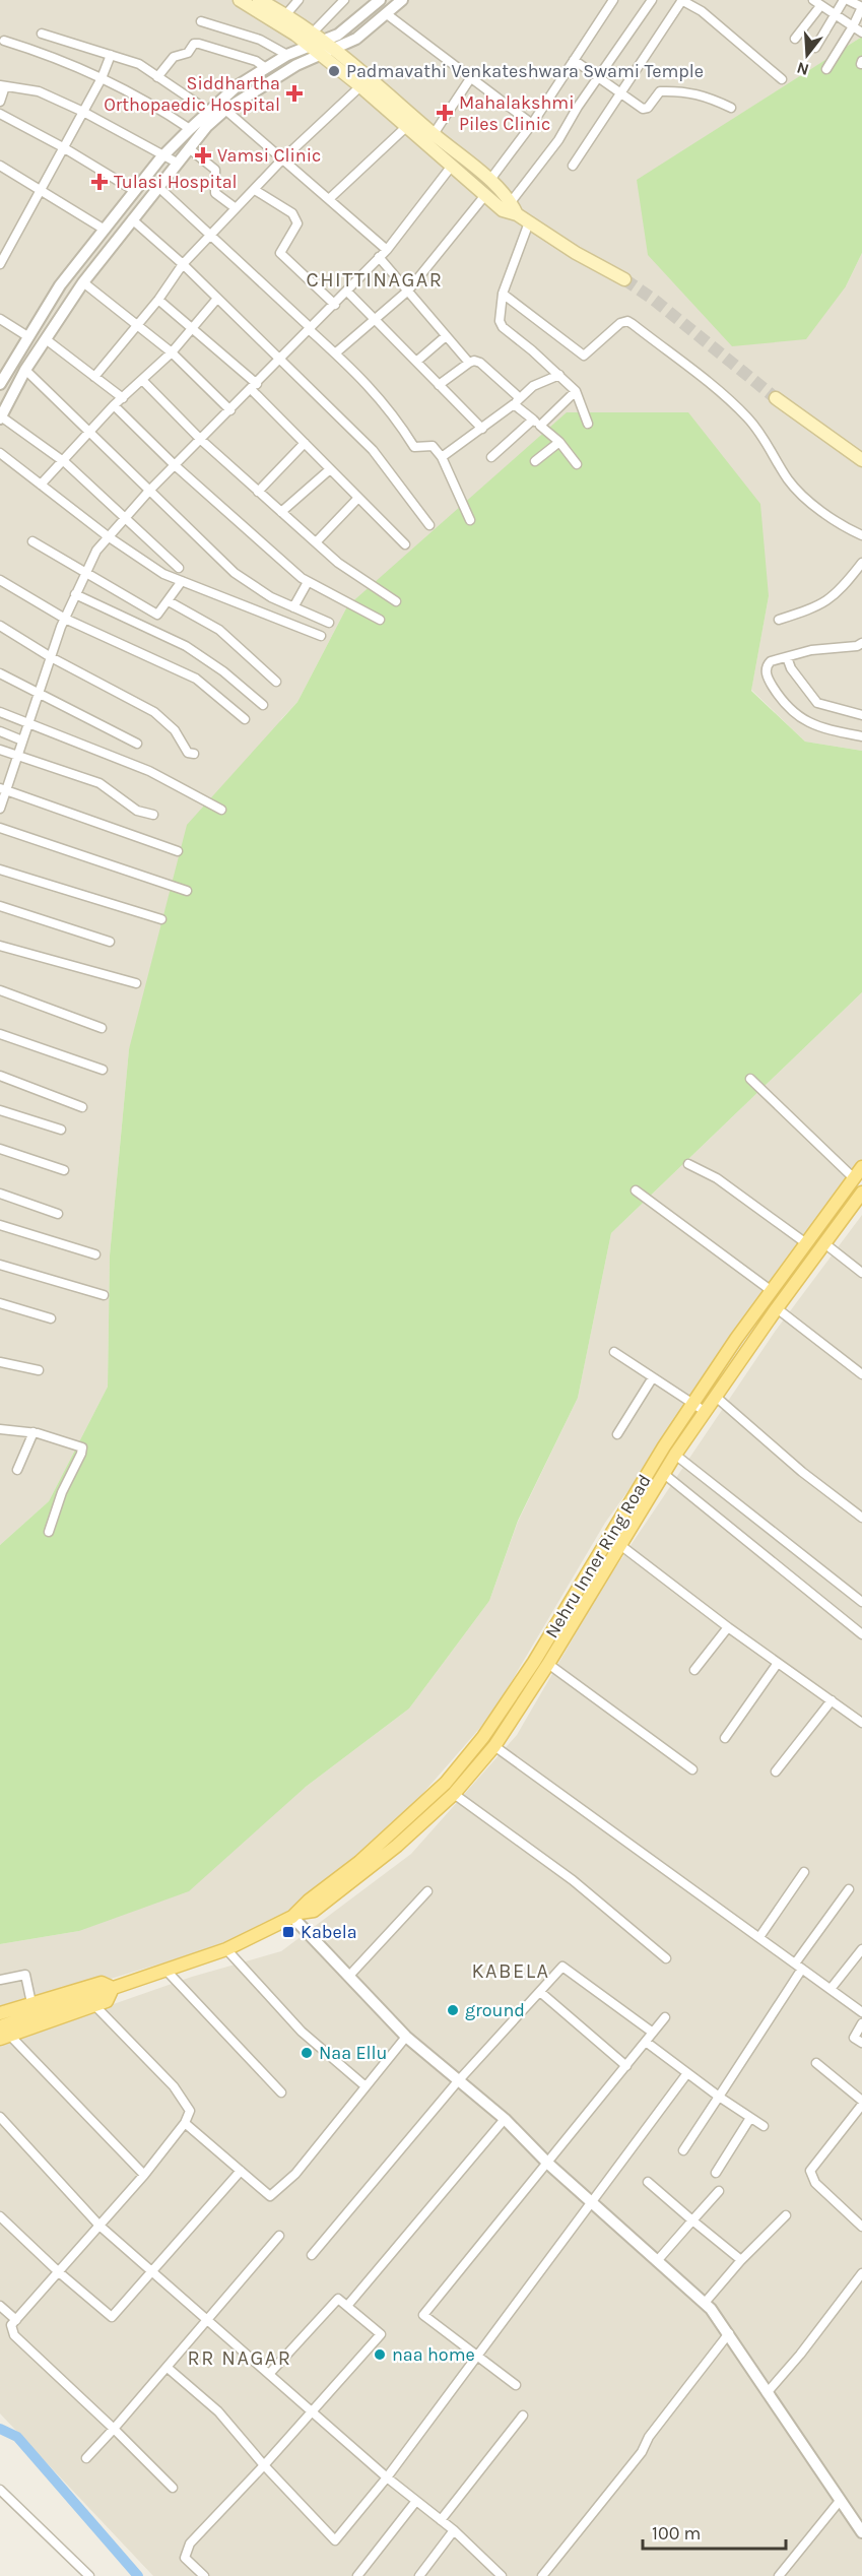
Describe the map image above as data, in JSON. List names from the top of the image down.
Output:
{
  "streets": {
    "main road": ["Nehru Inner Ring Road"]
  },
  "districts": ["CHITTINAGAR", "KABELA", "RR NAGAR"],
  "places": {
    "other": [
      "Padmavathi Venkateshwara Swami Temple",
      "ground",
      "Naa Ellu",
      "naa home"
    ],
    "health": [
      "Siddhartha Orthopaedic Hospital",
      "Mahalakshmi Piles Clinic",
      "Vamsi Clinic",
      "Tulasi Hospital"
    ],
    "transit": ["Kabela"]
  },
  "scale_bar": "100 m",
  "north": "bottom"
}
